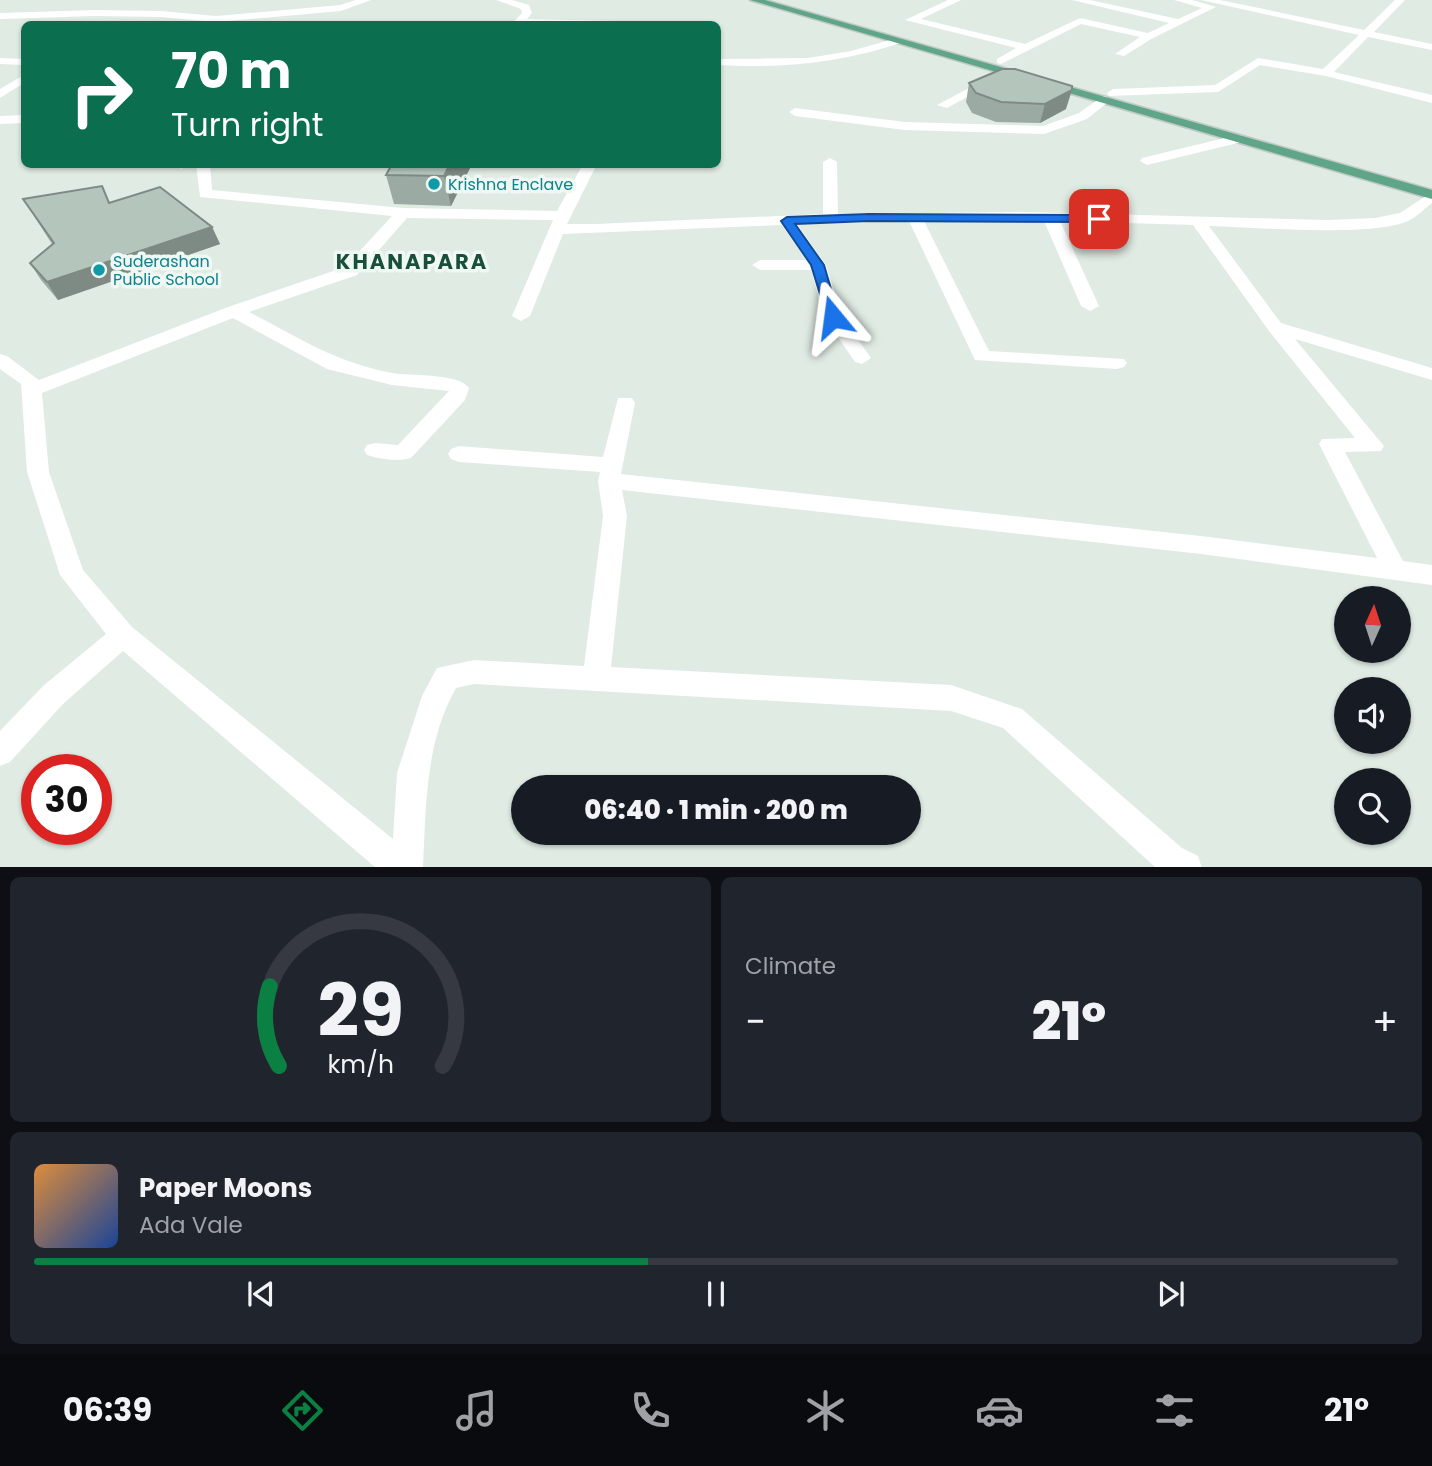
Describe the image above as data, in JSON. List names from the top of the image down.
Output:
{
  "districts": ["KHANAPARA"],
  "places": ["Krishna Enclave", "Suderashan Public School"],
  "north": "top",
  "page": {
    "turn": ["70 m", "Turn right"],
    "limit": "30",
    "trip": "06:40 · 1 min · 200 m",
    "tile": "Climate",
    "heat": ["−", "21°", "+"],
    "song": ["Paper Moons", "Ada Vale"],
    "tabs": ["06:39", "21°"],
    "gauge": ["29", "km/h"]
  }
}
